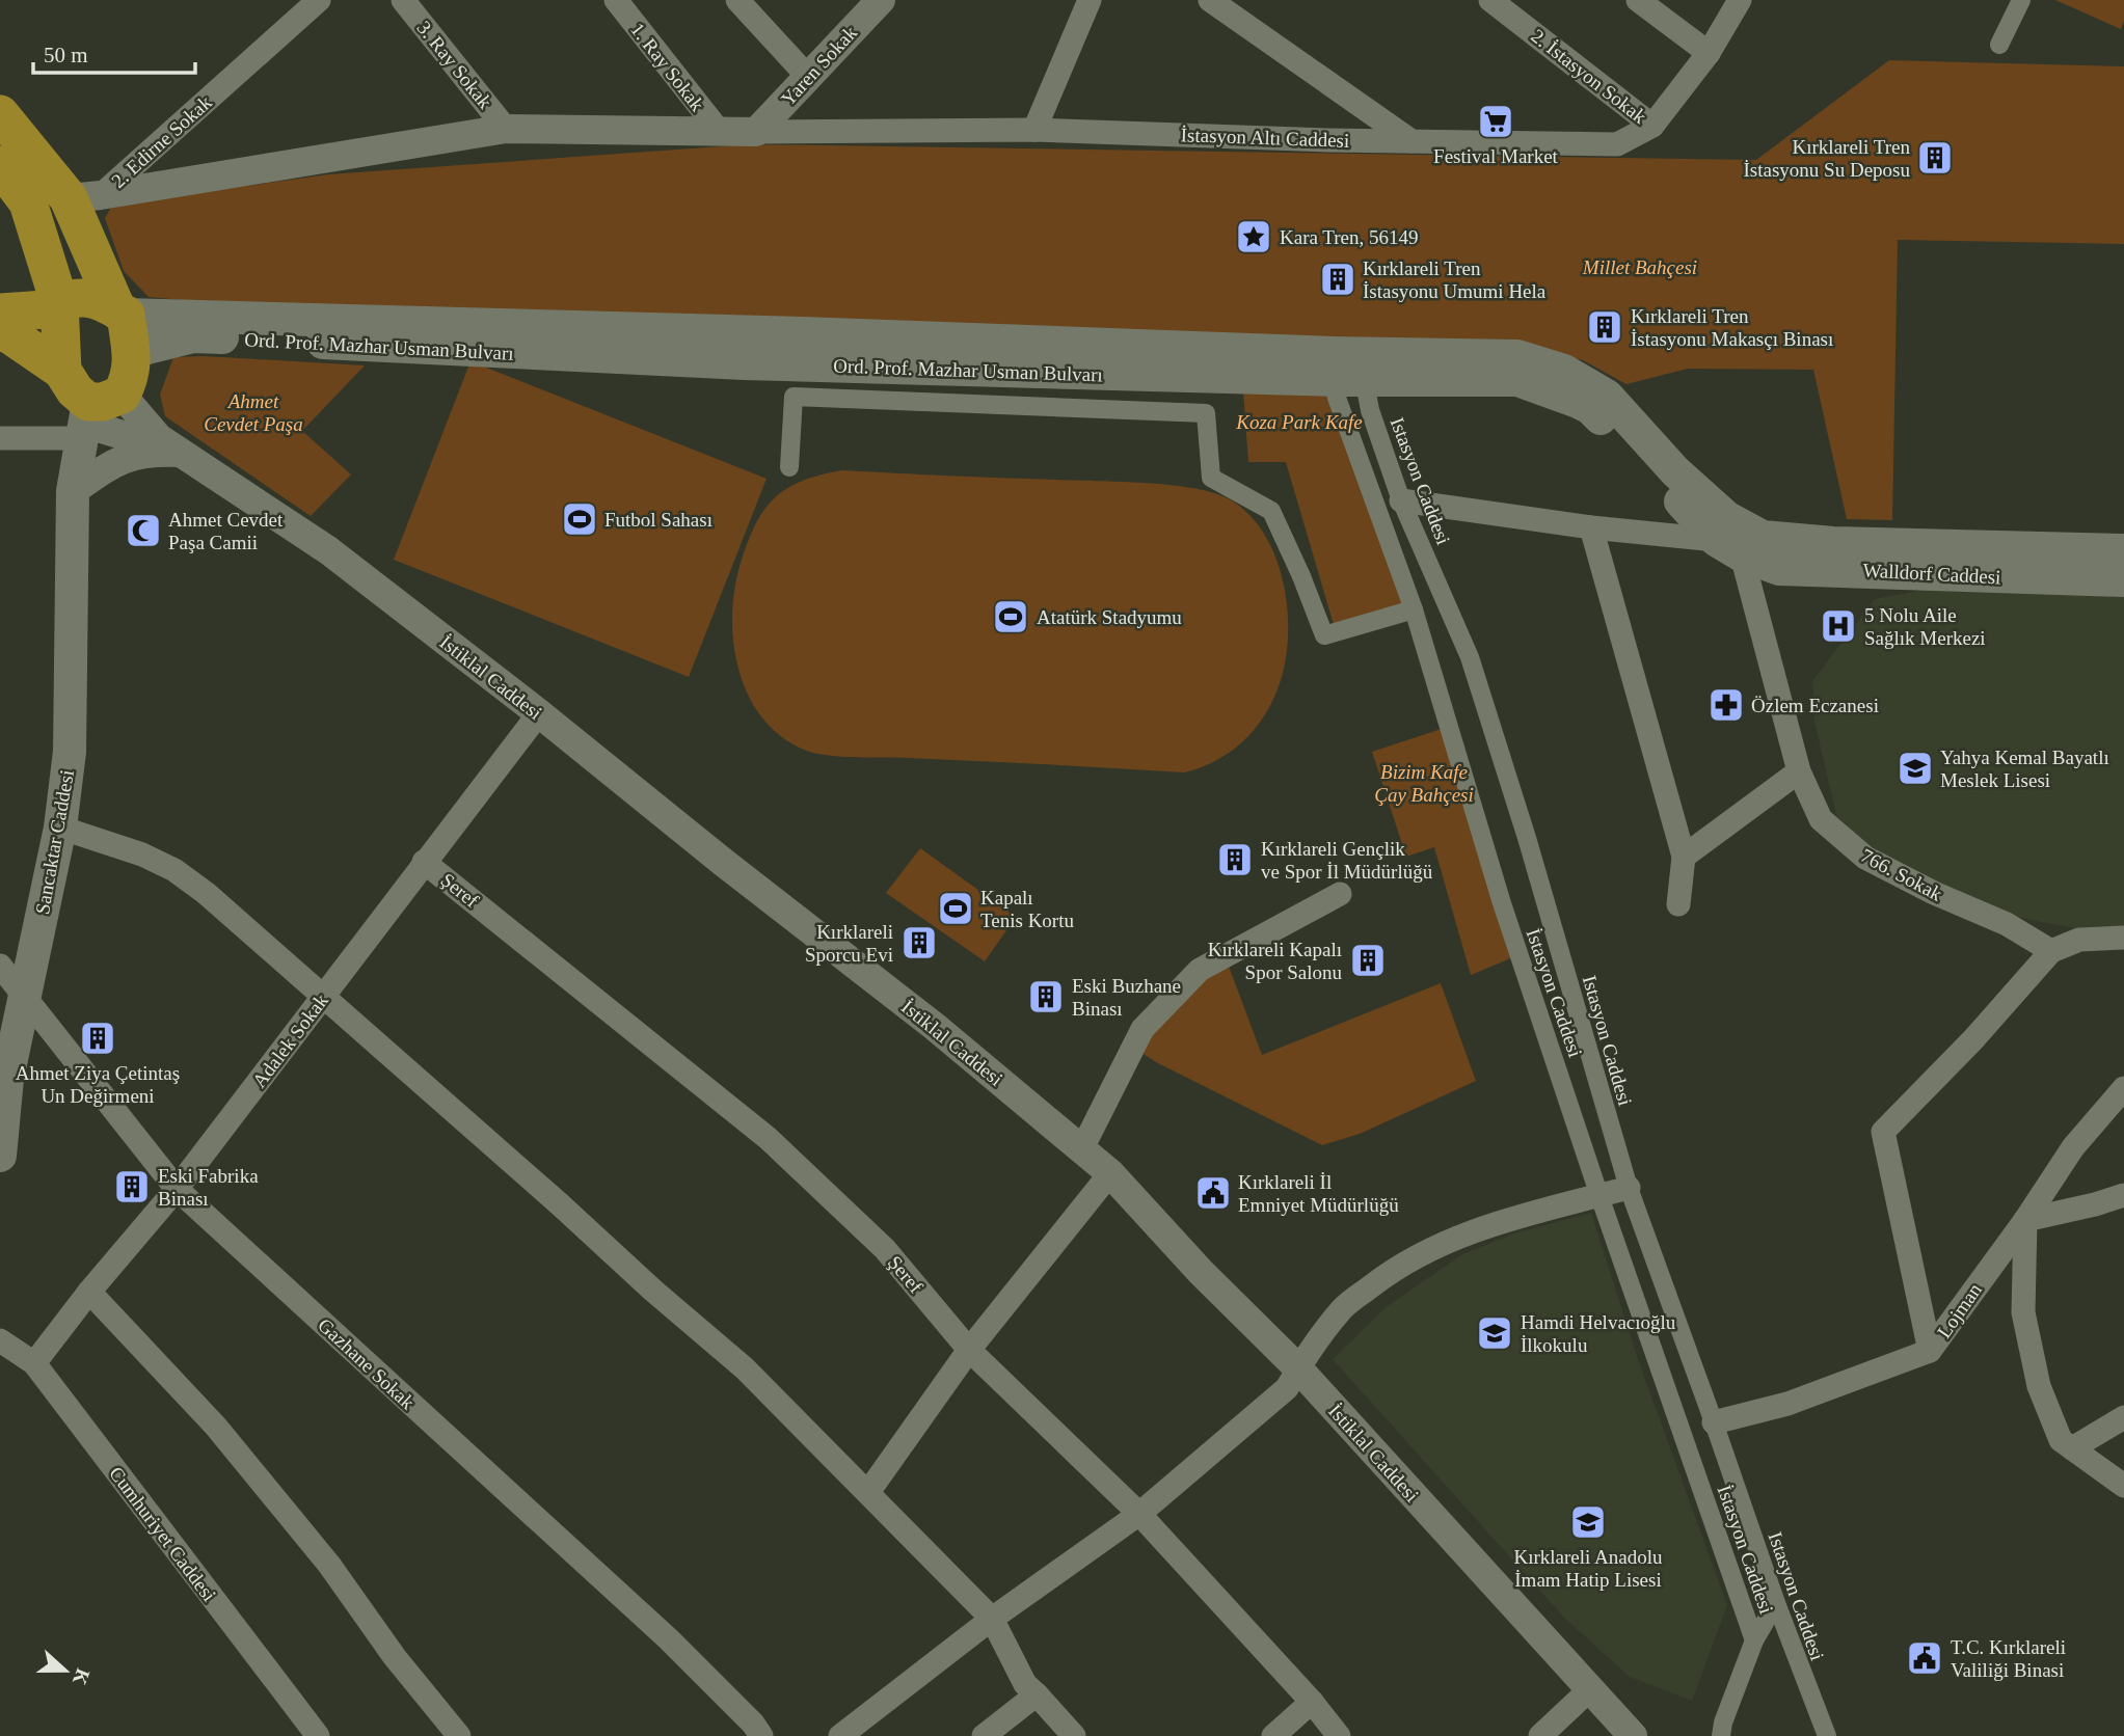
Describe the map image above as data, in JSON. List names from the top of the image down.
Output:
{
  "streets": {
    "main road": ["Ord. Prof. Mazhar Usman Bulvarı", "Walldorf Caddesi", "Sancaktar Caddesi"],
    "street": [
      "3. Ray Sokak",
      "Yaren Sokak",
      "1. Ray Sokak",
      "2. İstasyon Sokak",
      "İstasyon Altı Caddesi",
      "2. Edirne Sokak",
      "Istasyon Caddesi",
      "İstiklal Caddesi",
      "766. Sokak",
      "Şeref",
      "İstasyon Caddesi",
      "Adalek Sokak",
      "Lojman",
      "Gazhane Sokak",
      "Cumhuriyet Caddesi"
    ]
  },
  "crossings": [
    ["3. Ray Sokak", "İstasyon Altı Caddesi"],
    ["Yaren Sokak", "İstasyon Altı Caddesi"],
    ["1. Ray Sokak", "İstasyon Altı Caddesi"],
    ["2. İstasyon Sokak", "İstasyon Altı Caddesi"],
    ["İstasyon Altı Caddesi", "2. Edirne Sokak"],
    ["Ord. Prof. Mazhar Usman Bulvarı", "Istasyon Caddesi"],
    ["Ord. Prof. Mazhar Usman Bulvarı", "Walldorf Caddesi"],
    ["Ord. Prof. Mazhar Usman Bulvarı", "766. Sokak"],
    ["Ord. Prof. Mazhar Usman Bulvarı", "İstasyon Caddesi"],
    ["Istasyon Caddesi", "İstasyon Caddesi"],
    ["Istasyon Caddesi", "Lojman"],
    ["Walldorf Caddesi", "766. Sokak"],
    ["İstiklal Caddesi", "Adalek Sokak"],
    ["Sancaktar Caddesi", "Gazhane Sokak"],
    ["Şeref", "Adalek Sokak"],
    ["Adalek Sokak", "Gazhane Sokak"],
    ["Adalek Sokak", "Cumhuriyet Caddesi"]
  ],
  "parks": [
    "Millet Bahçesi",
    "Ahmet Cevdet Paşa",
    "Koza Park Kafe",
    "Bizim Kafe Çay Bahçesi"
  ],
  "places": {
    "supermarket": ["Festival Market"],
    "building": [
      "Kırklareli Tren İstasyonu Su Deposu",
      "Kırklareli Tren İstasyonu Umumi Hela",
      "Kırklareli Tren İstasyonu Makasçı Binası",
      "Kırklareli Gençlik ve Spor İl Müdürlüğü",
      "Kırklareli Sporcu Evi",
      "Kırklareli Kapalı Spor Salonu",
      "Eski Buzhane Binası",
      "Ahmet Ziya Çetintaş Un Değirmeni",
      "Eski Fabrika Binası"
    ],
    "place": ["Kara Tren, 56149"],
    "sports": ["Futbol Sahası", "Atatürk Stadyumu", "Kapalı Tenis Kortu"],
    "mosque": ["Ahmet Cevdet Paşa Camii"],
    "hospital": ["5 Nolu Aile Sağlık Merkezi"],
    "pharmacy": ["Özlem Eczanesi"],
    "school or university": ["Yahya Kemal Bayatlı Meslek Lisesi", "Hamdi Helvacıoğlu İlkokulu", "Kırklareli Anadolu İmam Hatip Lisesi"],
    "public building": ["Kırklareli İl Emniyet Müdürlüğü", "T.C. Kırklareli Valiliği Binasi"]
  },
  "scale_bar": "50 m",
  "north": "right"
}
